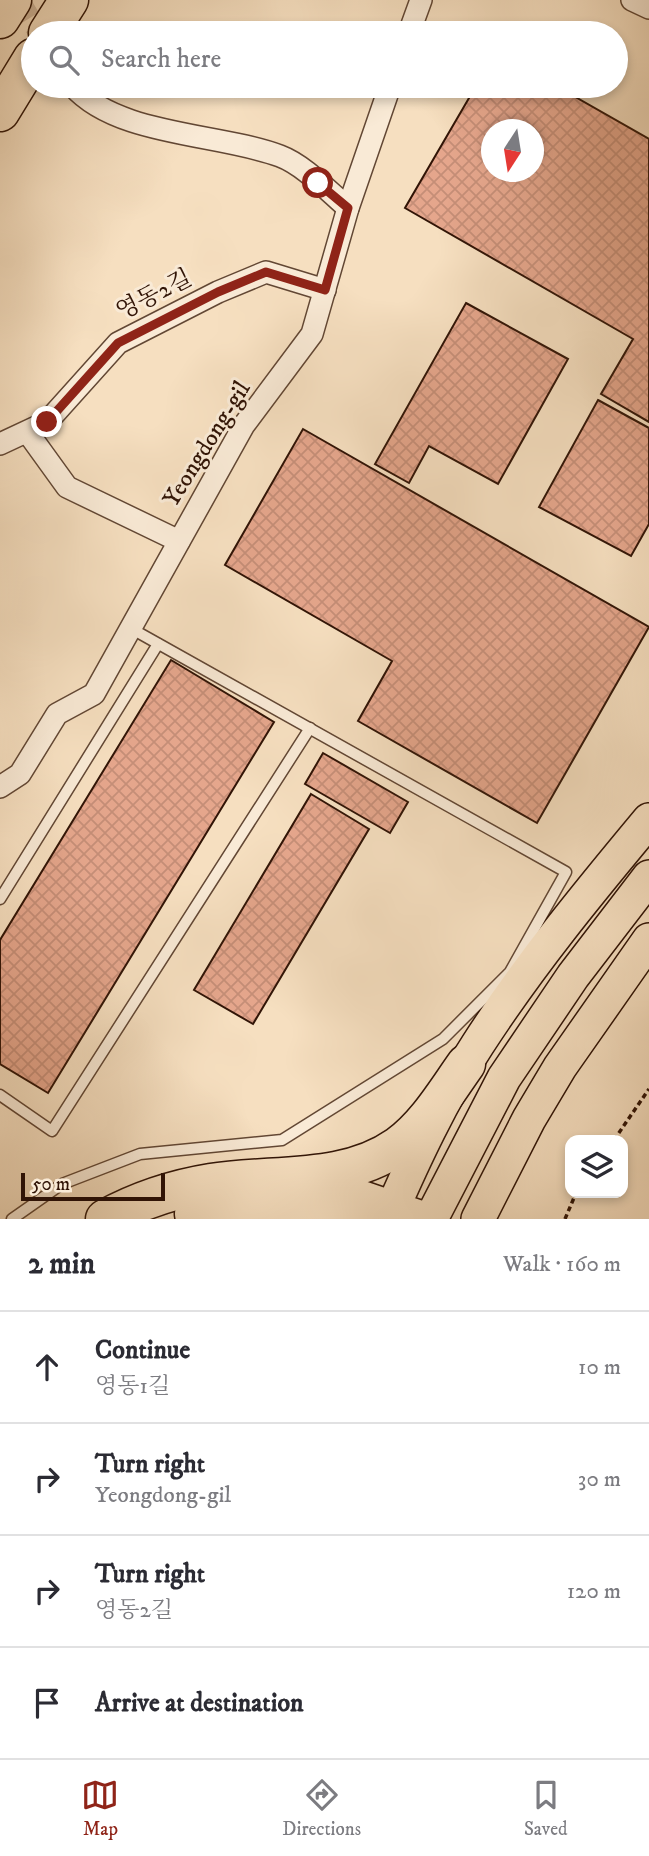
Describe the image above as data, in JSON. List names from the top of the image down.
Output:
{
  "streets": {
    "street": ["영동2길", "Yeongdong-gil"]
  },
  "crossings": [
    ["영동2길", "Yeongdong-gil"]
  ],
  "scale_bar": "50 m",
  "north": "bottom",
  "page": {
    "search": "Search here",
    "scale": "50 m",
    "heading": ["2 min", "Walk · 160 m"],
    "list": [
      ["Continue", "영동1길", "10 m"],
      ["Turn right", "Yeongdong-gil", "30 m"],
      ["Turn right", "영동2길", "120 m"],
      "Arrive at destination"
    ],
    "nav": ["Map", "Directions", "Saved"]
  }
}
